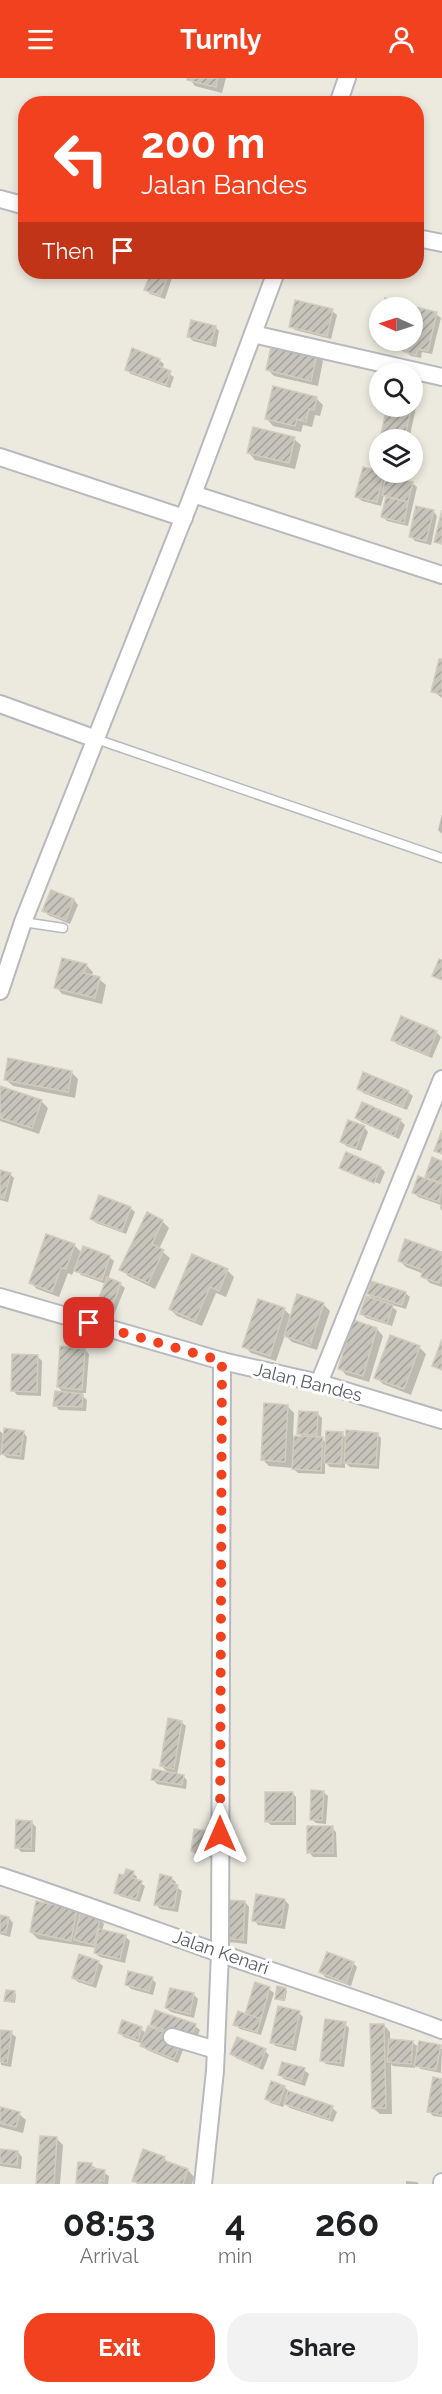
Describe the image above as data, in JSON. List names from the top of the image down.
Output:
{
  "streets": {
    "street": ["Jalan Bandes", "Jalan Kenari"]
  },
  "north": "left",
  "page": {
    "header": "Turnly",
    "turn": ["200 m", "Jalan Bandes"],
    "then": "Then",
    "eta": [
      "08:53",
      "Arrival",
      "4",
      "min",
      "260",
      "m"
    ],
    "buttons": ["Exit", "Share"]
  }
}
